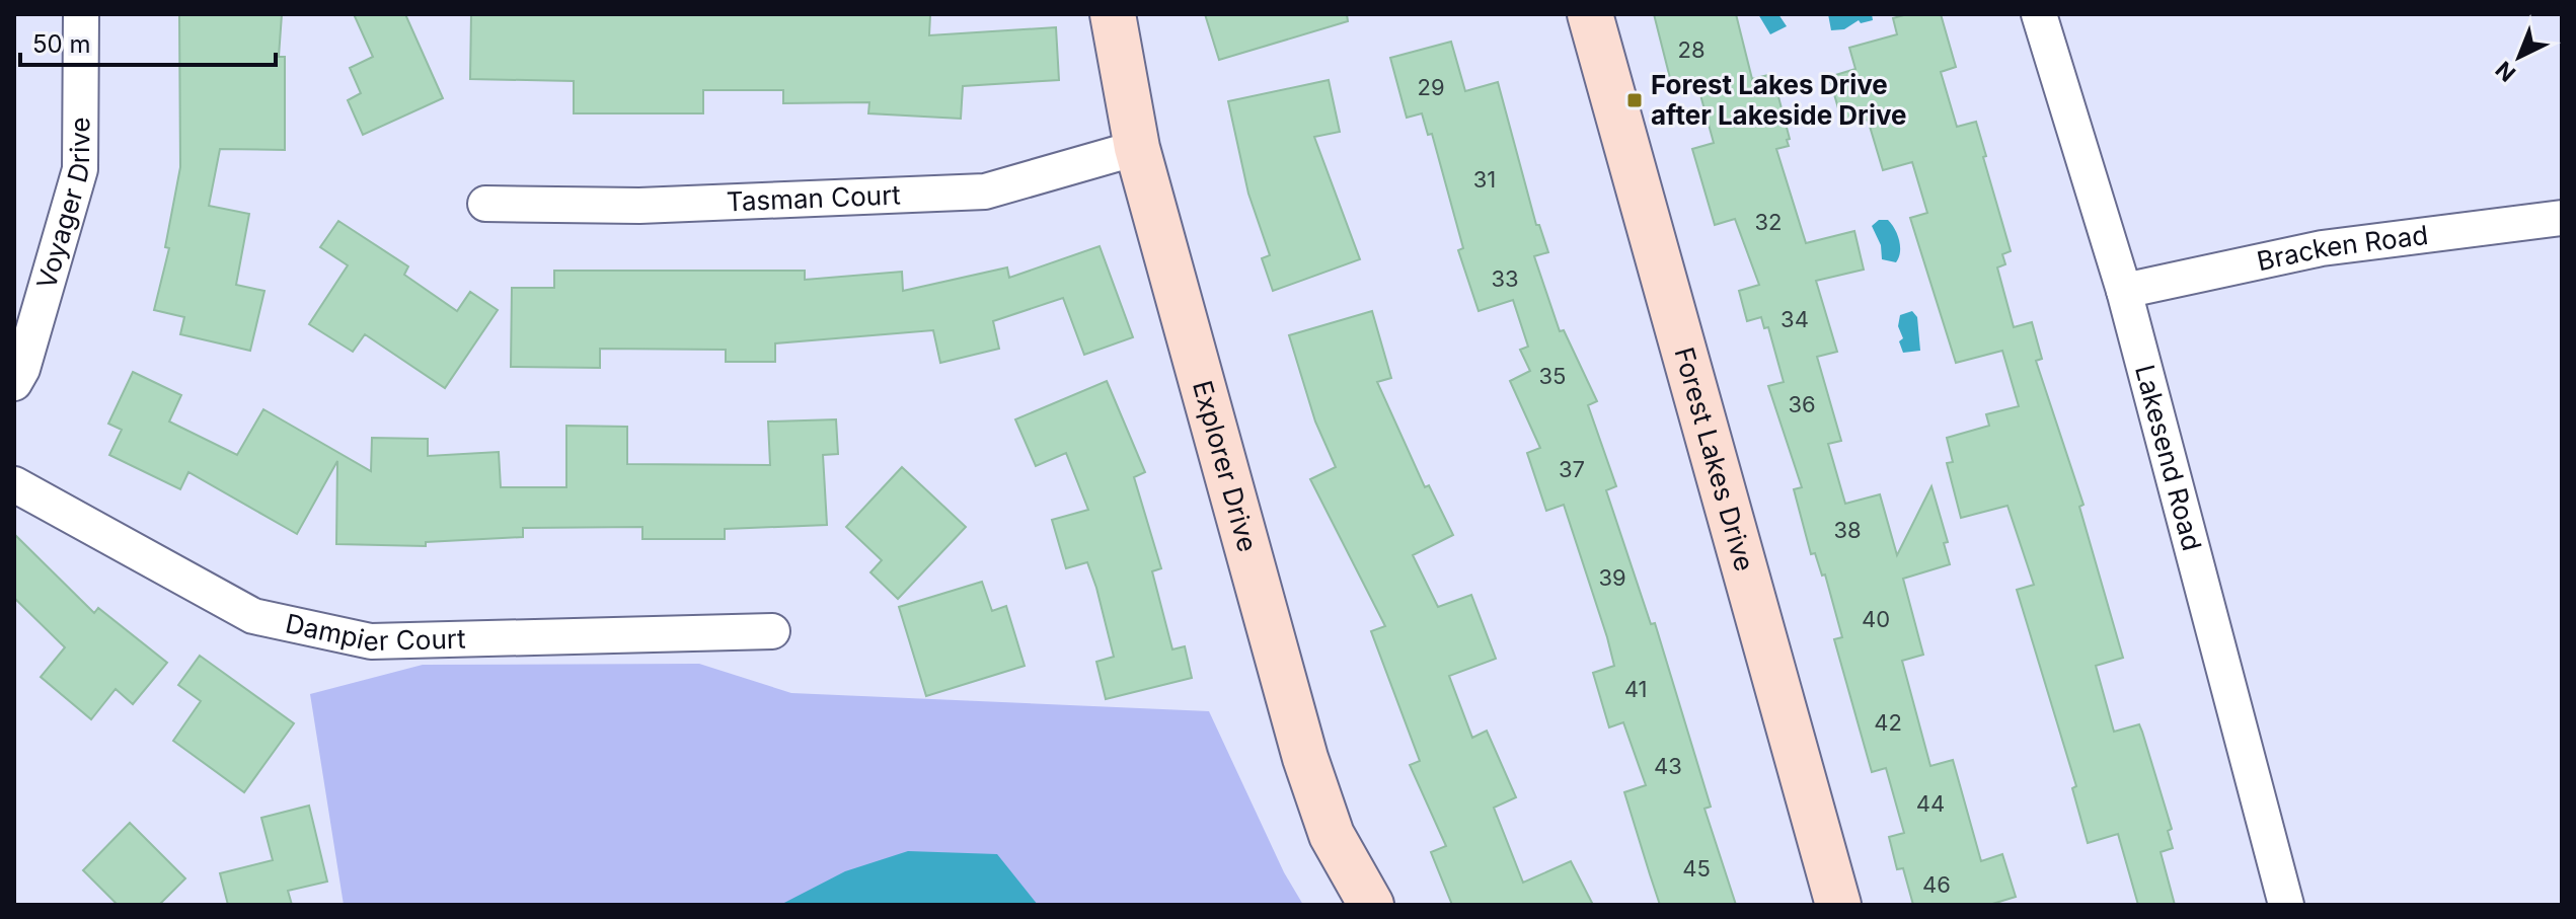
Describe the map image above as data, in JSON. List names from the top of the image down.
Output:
{
  "streets": {
    "main road": ["Forest Lakes Drive", "Explorer Drive"],
    "street": [
      "Tasman Court",
      "Voyager Drive",
      "Bracken Road",
      "Lakesend Road",
      "Dampier Court"
    ]
  },
  "crossings": [
    ["Tasman Court", "Explorer Drive"],
    ["Bracken Road", "Lakesend Road"]
  ],
  "places": {
    "transit": ["Forest Lakes Drive after Lakeside Drive"]
  },
  "house_numbers": [
    "28",
    "29",
    "31",
    "32",
    "33",
    "34",
    "35",
    "36",
    "37",
    "38",
    "39",
    "40",
    "41",
    "42",
    "43",
    "44",
    "45",
    "46"
  ],
  "scale_bar": "50 m",
  "north": "bottom left"
}
